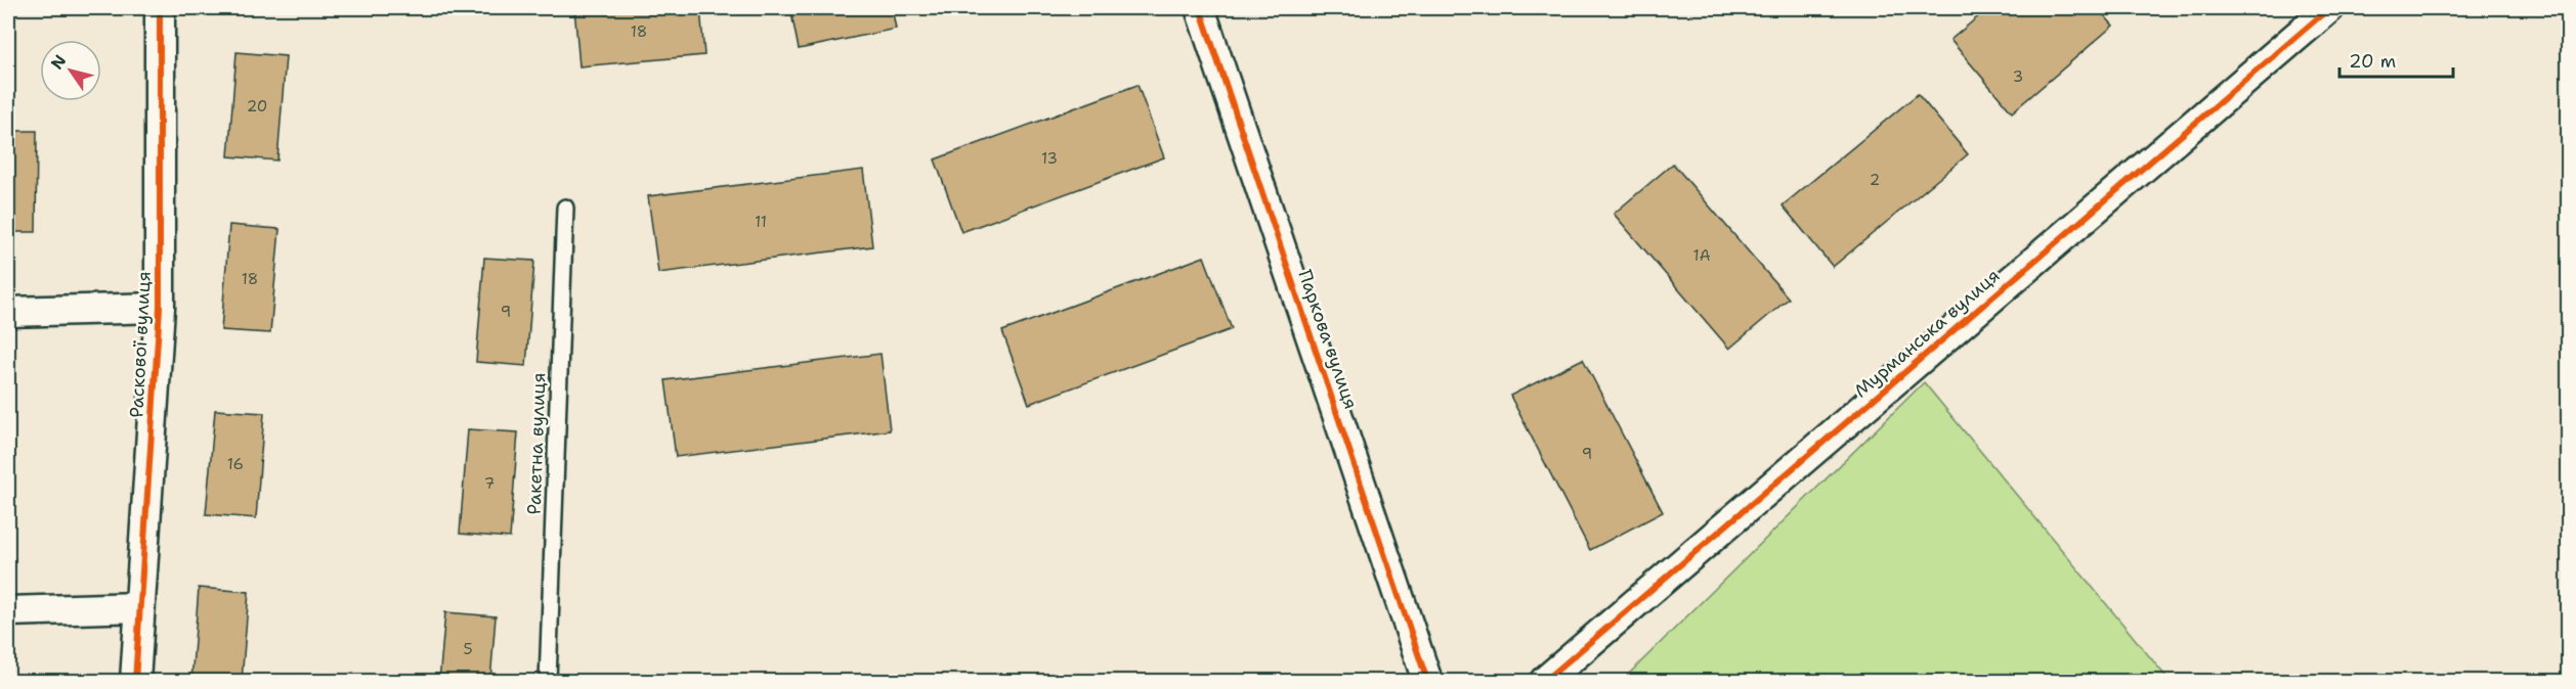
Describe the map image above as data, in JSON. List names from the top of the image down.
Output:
{
  "streets": {
    "street": ["Мурманська вулиця", "Паркова вулиця", "Раскової вулиця"],
    "lane": ["Ракетна вулиця"]
  },
  "house_numbers": [
    "18",
    "3",
    "20",
    "13",
    "2",
    "11",
    "1А",
    "18",
    "9",
    "9",
    "16",
    "7",
    "5"
  ],
  "scale_bar": "20 m",
  "north": "top left"
}
